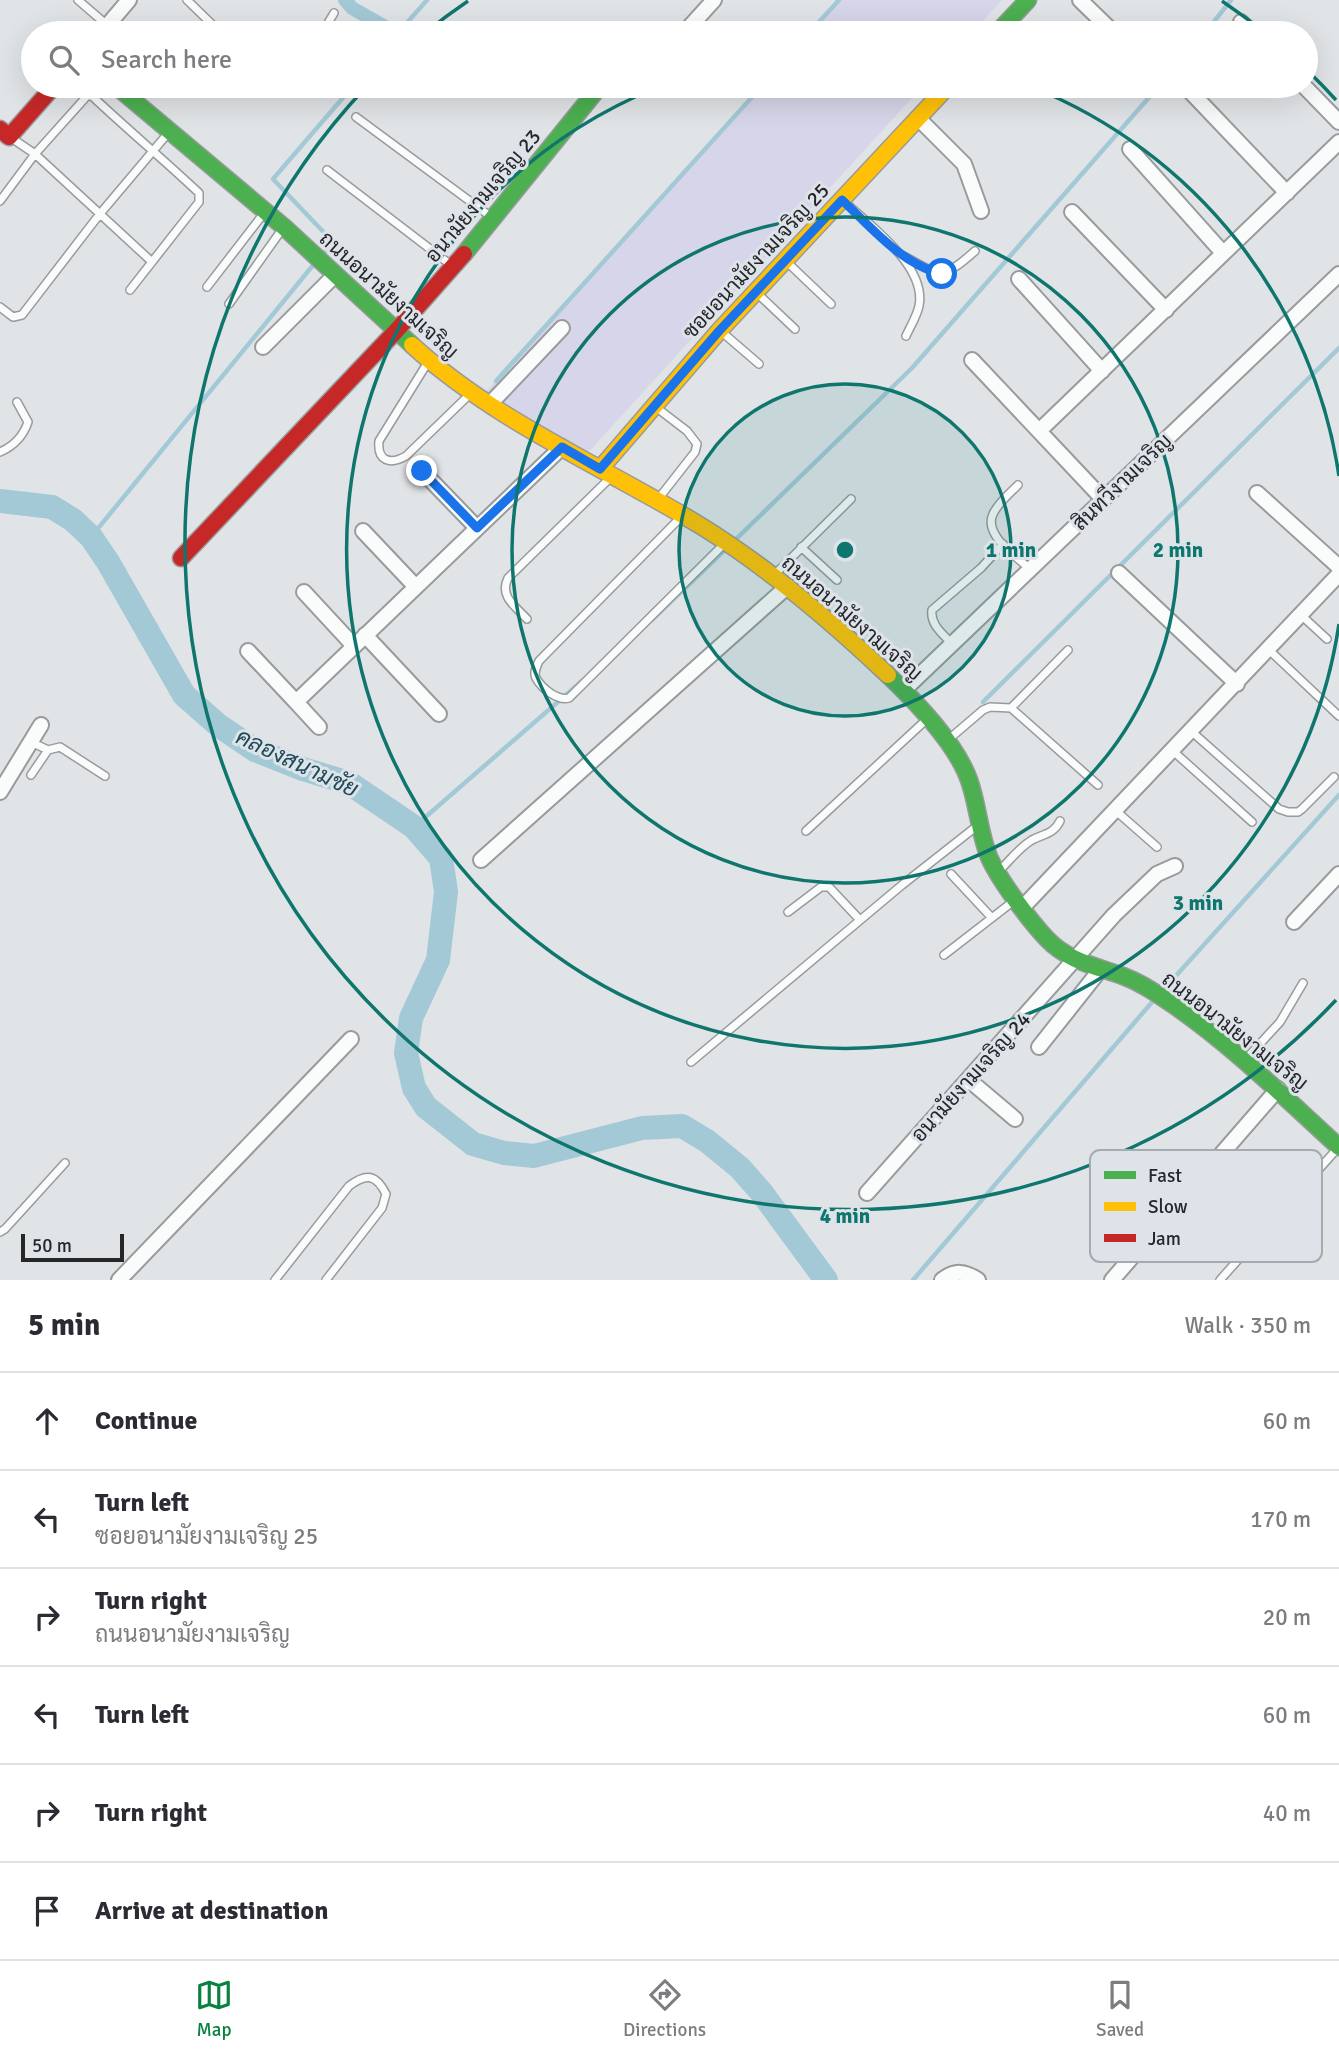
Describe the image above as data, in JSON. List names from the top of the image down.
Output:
{
  "streets": {
    "street": [
      "อนามัยงามเจริญ 23",
      "ซอยอนามัยงามเจริญ 25",
      "ถนนอนามัยงามเจริญ",
      "สินทวีงามเจริญ",
      "อนามัยงามเจริญ 24"
    ]
  },
  "crossings": [
    ["อนามัยงามเจริญ 23", "ถนนอนามัยงามเจริญ"],
    ["ซอยอนามัยงามเจริญ 25", "ถนนอนามัยงามเจริญ"],
    ["ถนนอนามัยงามเจริญ", "สินทวีงามเจริญ"],
    ["ถนนอนามัยงามเจริญ", "อนามัยงามเจริญ 24"]
  ],
  "water": ["คลองสนามชัย"],
  "legend": ["Fast", "Slow", "Jam"],
  "scale_bar": "50 m",
  "page": {
    "search": "Search here",
    "scale": "50 m",
    "heading": ["5 min", "Walk · 350 m"],
    "list": [
      ["Continue", "60 m"],
      ["Turn left", "ซอยอนามัยงามเจริญ 25", "170 m"],
      ["Turn right", "ถนนอนามัยงามเจริญ", "20 m"],
      ["Turn left", "60 m"],
      ["Turn right", "40 m"],
      "Arrive at destination"
    ],
    "nav": ["Map", "Directions", "Saved"]
  },
  "rings": [
    "1 min",
    "2 min",
    "3 min",
    "4 min"
  ]
}
